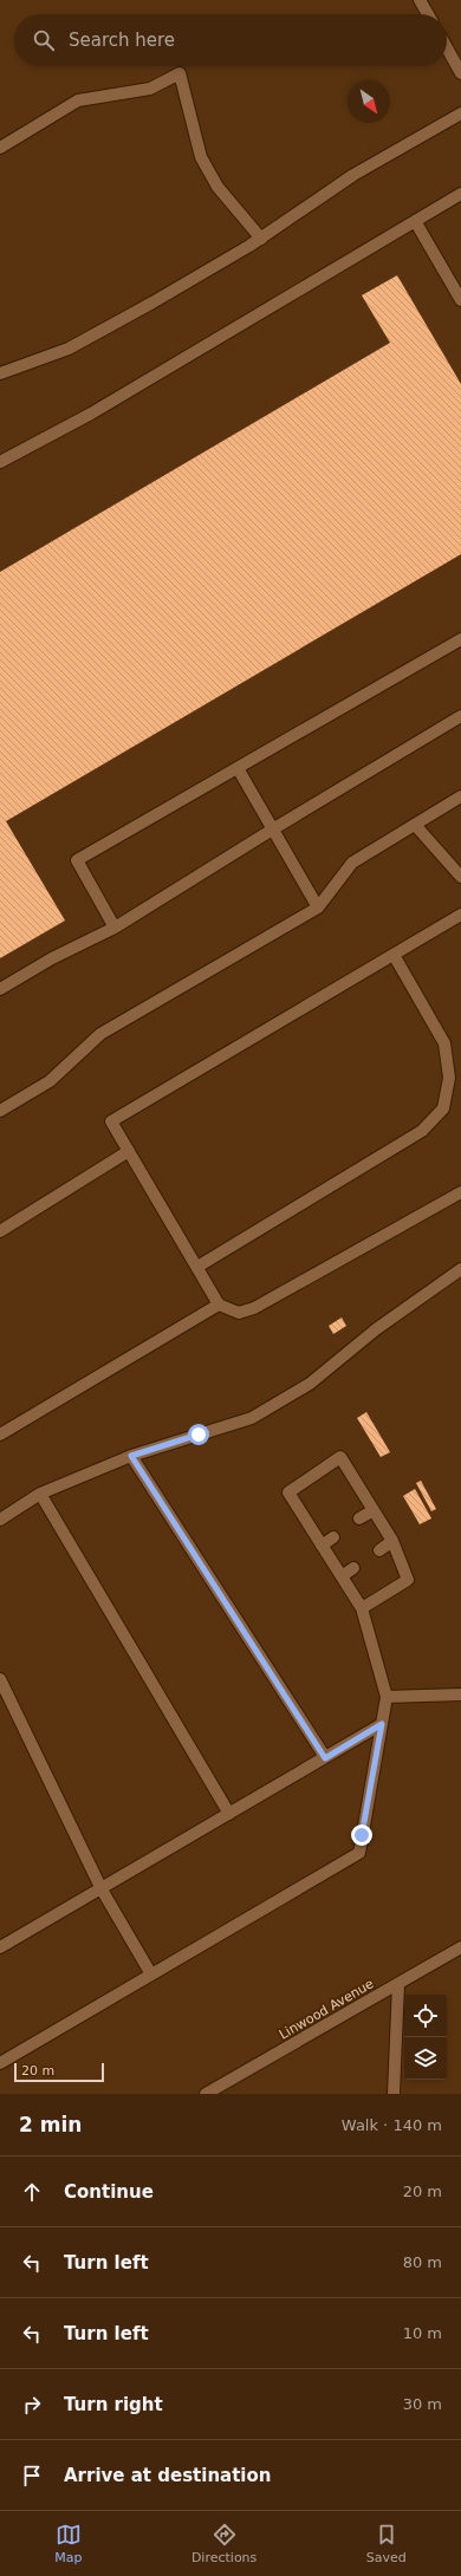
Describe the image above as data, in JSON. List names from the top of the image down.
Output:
{
  "streets": {
    "street": ["Linwood Avenue"]
  },
  "scale_bar": "20 m",
  "north": "bottom right",
  "page": {
    "search": "Search here",
    "scale": "20 m",
    "heading": ["2 min", "Walk · 140 m"],
    "list": [
      ["Continue", "20 m"],
      ["Turn left", "80 m"],
      ["Turn left", "10 m"],
      ["Turn right", "30 m"],
      "Arrive at destination"
    ],
    "nav": ["Map", "Directions", "Saved"]
  }
}
